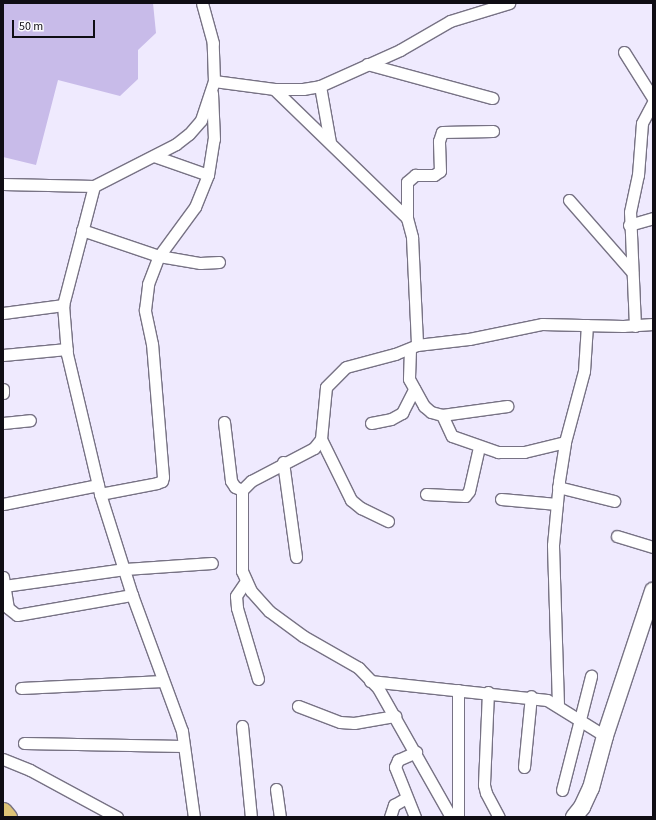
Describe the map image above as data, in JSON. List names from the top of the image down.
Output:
{
  "scale_bar": "50 m"
}
